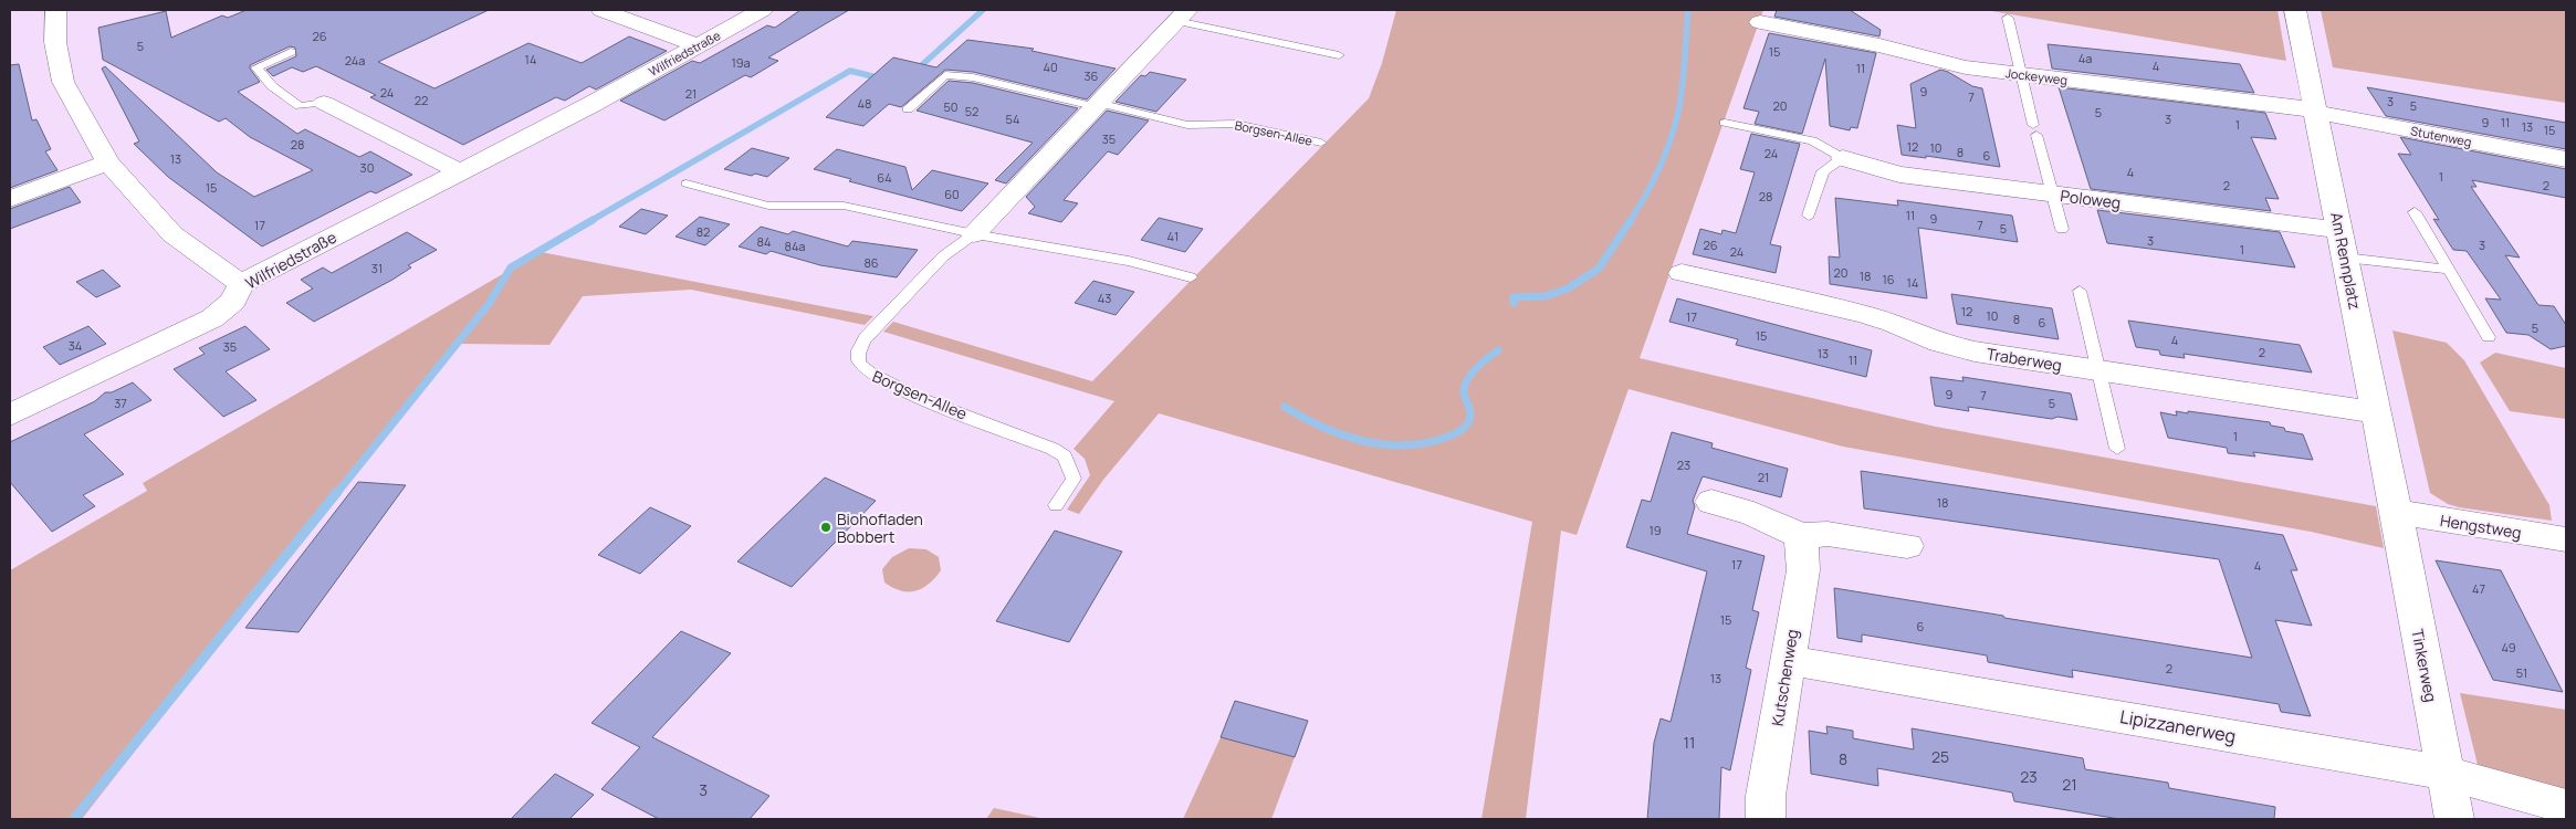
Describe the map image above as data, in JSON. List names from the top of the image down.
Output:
{
  "streets": {
    "street": [
      "Wilfriedstraße",
      "Jockeyweg",
      "Borgsen-Allee",
      "Stutenweg",
      "Poloweg",
      "Am Rennplatz",
      "Traberweg",
      "Hengstweg",
      "Tinkerweg",
      "Kutschenweg",
      "Lipizzanerweg"
    ]
  },
  "crossings": [
    ["Jockeyweg", "Stutenweg"],
    ["Jockeyweg", "Am Rennplatz"],
    ["Stutenweg", "Am Rennplatz"],
    ["Poloweg", "Am Rennplatz"],
    ["Am Rennplatz", "Traberweg"],
    ["Am Rennplatz", "Hengstweg"],
    ["Am Rennplatz", "Tinkerweg"],
    ["Hengstweg", "Tinkerweg"],
    ["Tinkerweg", "Lipizzanerweg"],
    ["Kutschenweg", "Lipizzanerweg"]
  ],
  "places": ["Biohofladen Bobbert"],
  "house_numbers": [
    "26",
    "5",
    "15",
    "4a",
    "14",
    "24a",
    "19a",
    "4",
    "40",
    "11",
    "36",
    "9",
    "24",
    "21",
    "7",
    "22",
    "3",
    "48",
    "20",
    "5",
    "50",
    "52",
    "5",
    "54",
    "3",
    "9",
    "11",
    "1",
    "13",
    "15",
    "35",
    "28",
    "12",
    "10",
    "8",
    "24",
    "6",
    "13",
    "30",
    "4",
    "1",
    "64",
    "2",
    "2",
    "15",
    "60",
    "28",
    "11",
    "9",
    "17",
    "7",
    "5",
    "82",
    "41",
    "3",
    "84",
    "26",
    "3",
    "84a",
    "1",
    "24",
    "86",
    "31",
    "20",
    "18",
    "16",
    "14",
    "43",
    "12",
    "10",
    "17",
    "8",
    "6",
    "5",
    "15",
    "4",
    "34",
    "35",
    "2",
    "13",
    "11",
    "9",
    "7",
    "37",
    "5",
    "1",
    "23",
    "21",
    "18",
    "19",
    "17",
    "4",
    "47",
    "15",
    "6",
    "49",
    "2",
    "51",
    "13",
    "11",
    "25",
    "8",
    "23",
    "21",
    "3"
  ]
}
